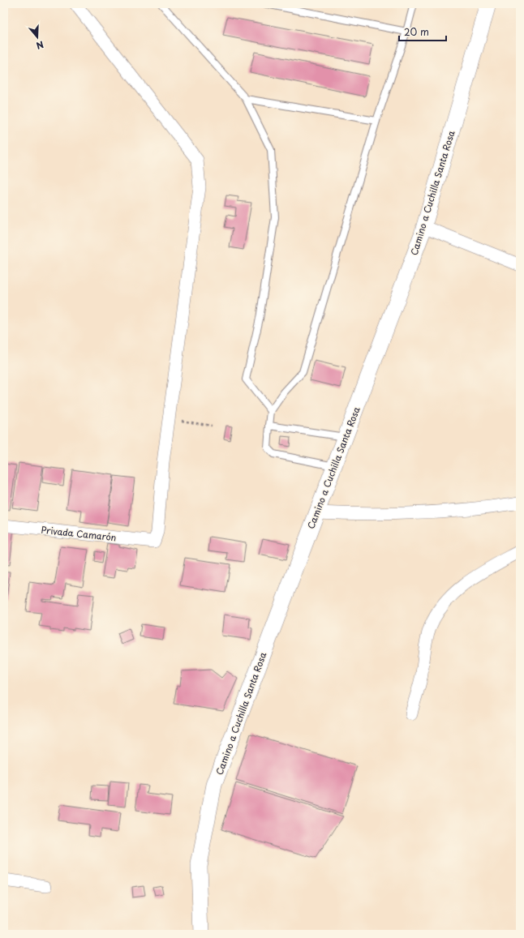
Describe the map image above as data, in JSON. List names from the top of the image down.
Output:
{
  "streets": {
    "street": ["Camino a Cuchilla Santa Rosa", "Privada Camarón"]
  },
  "scale_bar": "20 m",
  "north": "bottom"
}
